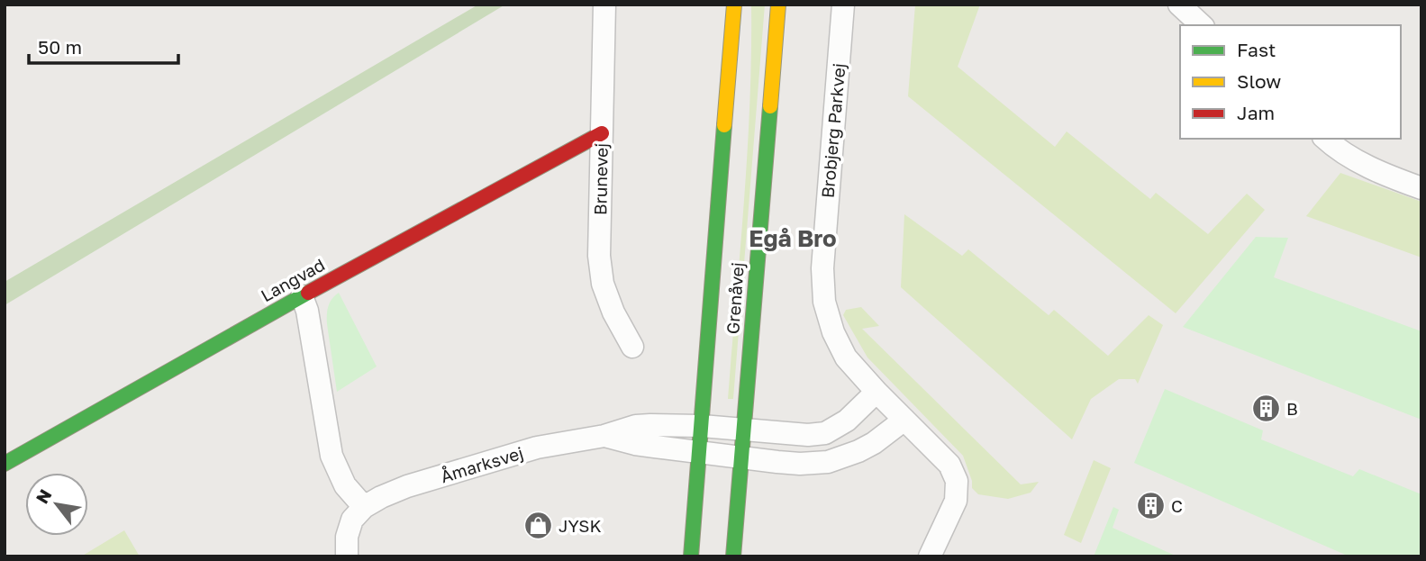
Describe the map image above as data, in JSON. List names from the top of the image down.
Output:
{
  "streets": {
    "main road": ["Langvad", "Grenåvej"],
    "street": ["Brobjerg Parkvej", "Brunevej", "Åmarksvej"]
  },
  "crossings": [
    ["Brunevej", "Langvad"],
    ["Grenåvej", "Åmarksvej"]
  ],
  "districts": ["Egå Bro"],
  "places": {
    "building": ["B", "C"],
    "shop": ["JYSK"]
  },
  "legend": ["Fast", "Slow", "Jam"],
  "scale_bar": "50 m",
  "north": "top left"
}
